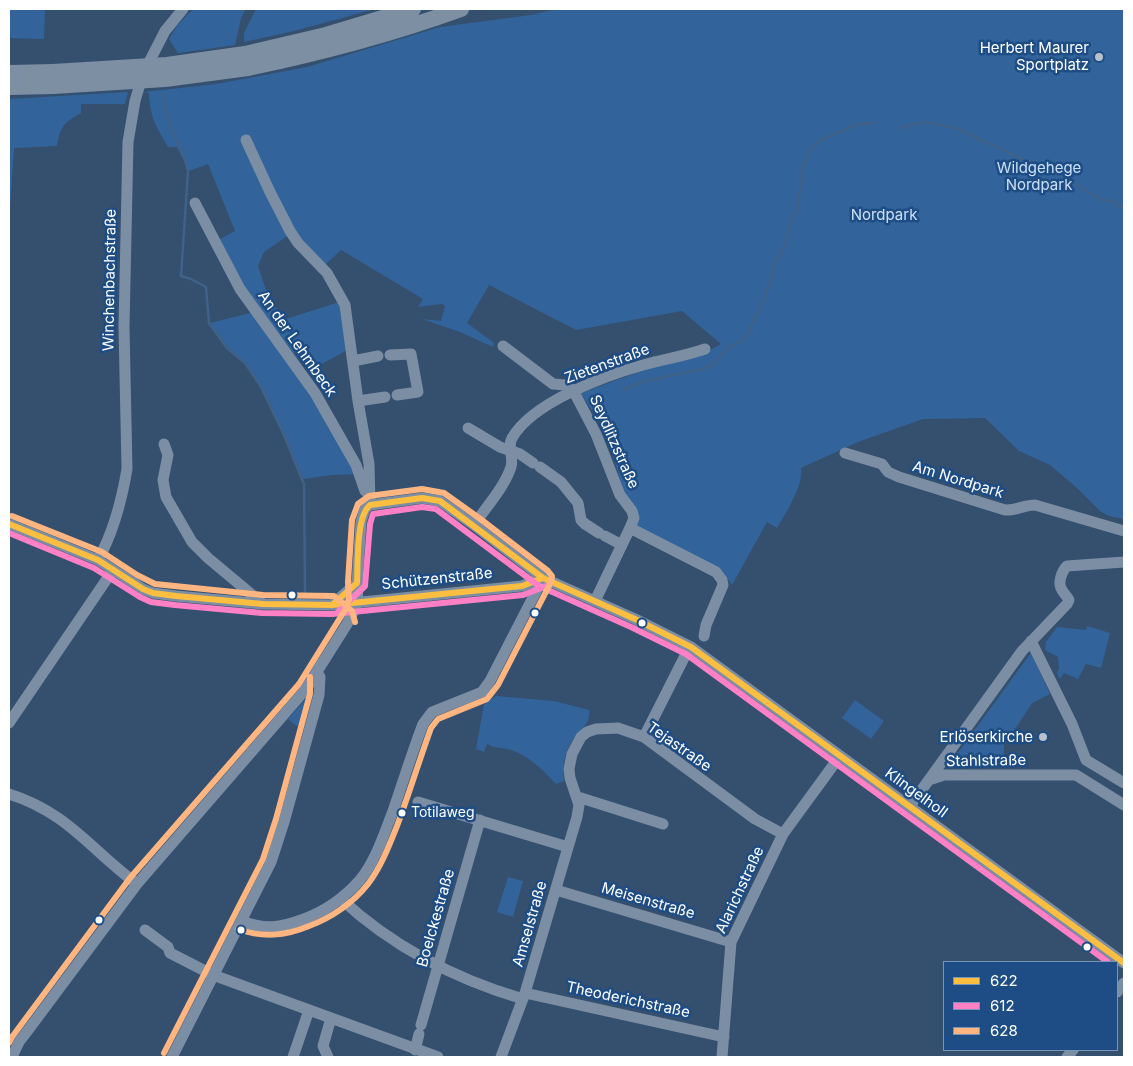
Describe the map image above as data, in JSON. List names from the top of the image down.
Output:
{
  "streets": {
    "street": [
      "Winchenbachstraße",
      "An der Lehmbeck",
      "Zietenstraße",
      "Seydlitzstraße",
      "Am Nordpark",
      "Schützenstraße",
      "Tejastraße",
      "Stahlstraße",
      "Klingelholl",
      "Alarichstraße",
      "Meisenstraße",
      "Boelckestraße",
      "Amselstraße",
      "Theoderichstraße"
    ]
  },
  "crossings": [
    ["Winchenbachstraße", "Schützenstraße"],
    ["An der Lehmbeck", "Klingelholl"],
    ["Zietenstraße", "Seydlitzstraße"],
    ["Zietenstraße", "Klingelholl"],
    ["Schützenstraße", "Klingelholl"],
    ["Tejastraße", "Alarichstraße"],
    ["Tejastraße", "Amselstraße"],
    ["Stahlstraße", "Klingelholl"],
    ["Klingelholl", "Alarichstraße"],
    ["Alarichstraße", "Meisenstraße"],
    ["Alarichstraße", "Theoderichstraße"],
    ["Meisenstraße", "Amselstraße"],
    ["Boelckestraße", "Theoderichstraße"],
    ["Amselstraße", "Theoderichstraße"]
  ],
  "parks": ["Wildgehege Nordpark", "Nordpark"],
  "places": ["Herbert Maurer Sportplatz", "Erlöserkirche", "Totilaweg"],
  "lines": ["transit line 628", "transit line 622", "transit line 612"],
  "legend": ["622", "612", "628"]
}
